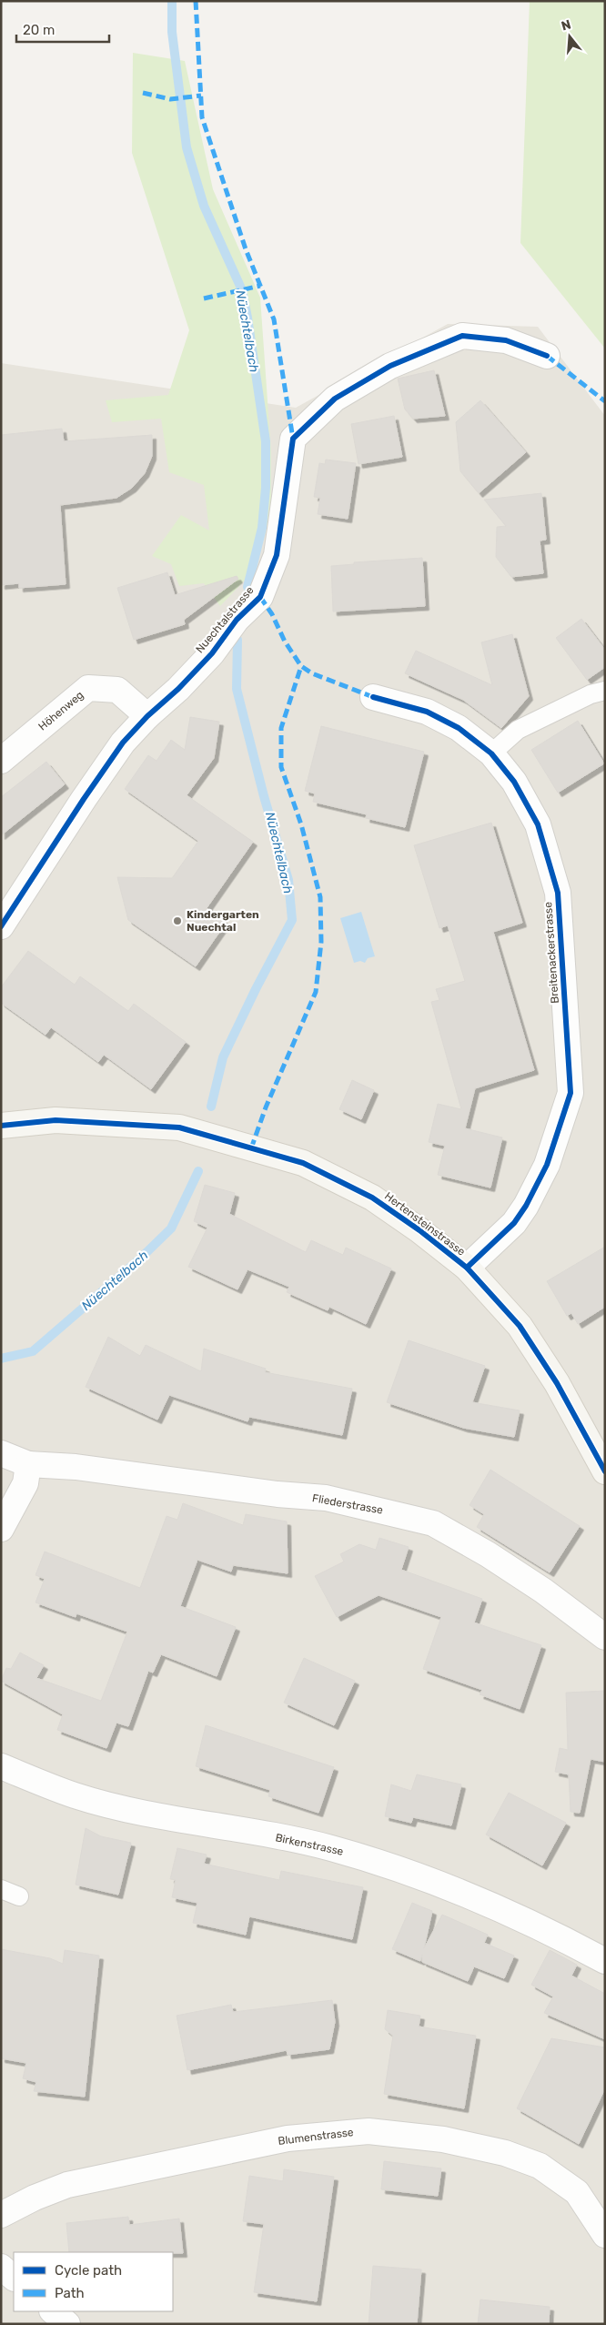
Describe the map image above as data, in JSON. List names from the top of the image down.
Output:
{
  "streets": {
    "street": [
      "Nuechtalstrasse",
      "Höhenweg",
      "Breitenackerstrasse",
      "Hertensteinstrasse",
      "Fliederstrasse",
      "Birkenstrasse",
      "Blumenstrasse"
    ]
  },
  "crossings": [
    ["Nuechtalstrasse", "Höhenweg"],
    ["Breitenackerstrasse", "Hertensteinstrasse"]
  ],
  "water": ["Nüechtelbach"],
  "places": ["Kindergarten Nuechtal"],
  "legend": ["Cycle path", "Path"],
  "scale_bar": "20 m",
  "north": "top"
}
